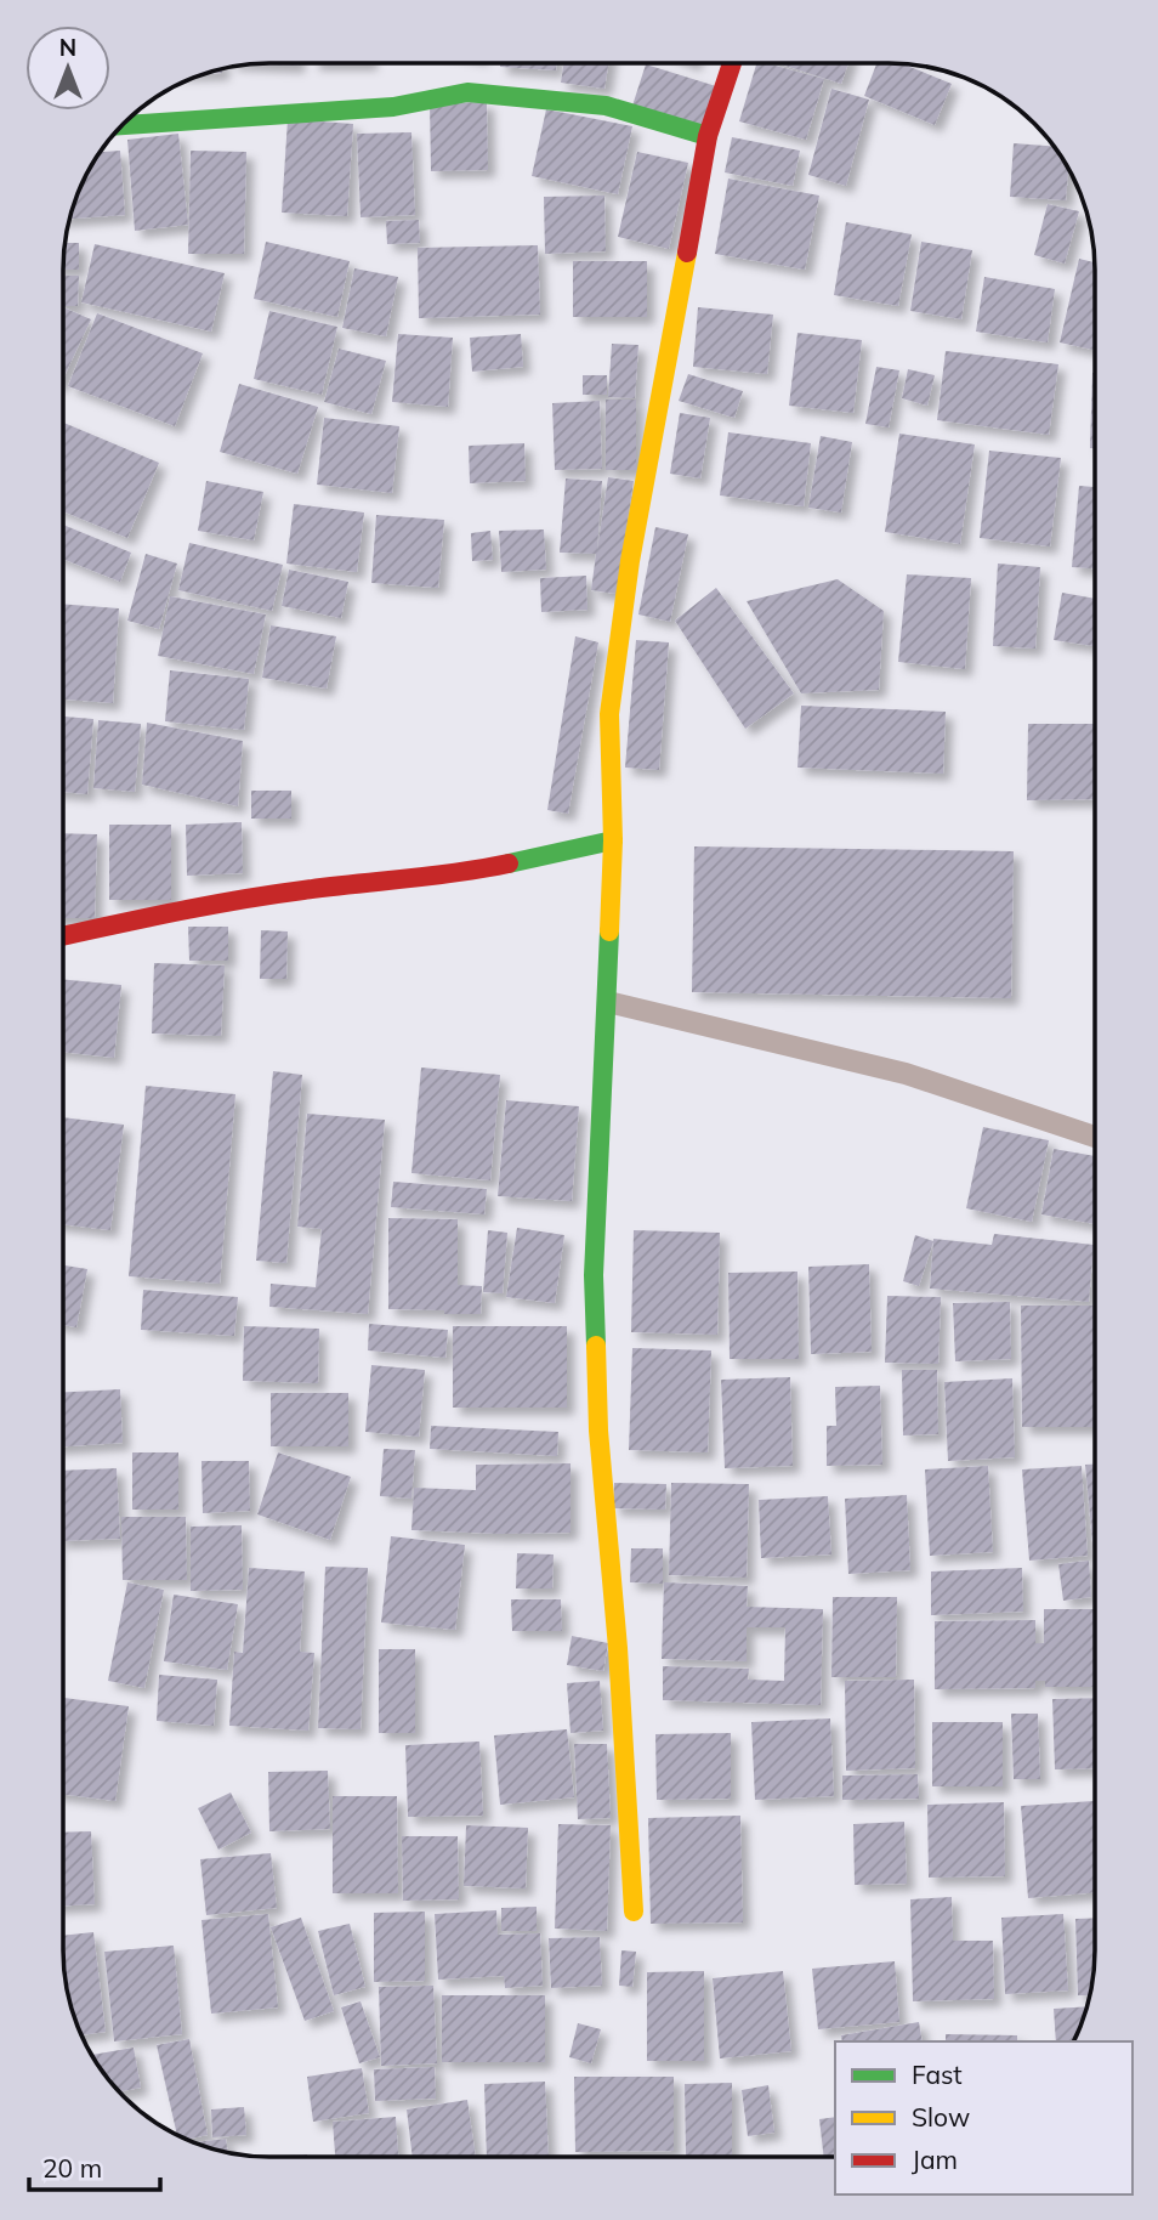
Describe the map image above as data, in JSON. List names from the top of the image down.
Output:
{
  "legend": ["Fast", "Slow", "Jam"],
  "scale_bar": "20 m",
  "north": "top"
}
